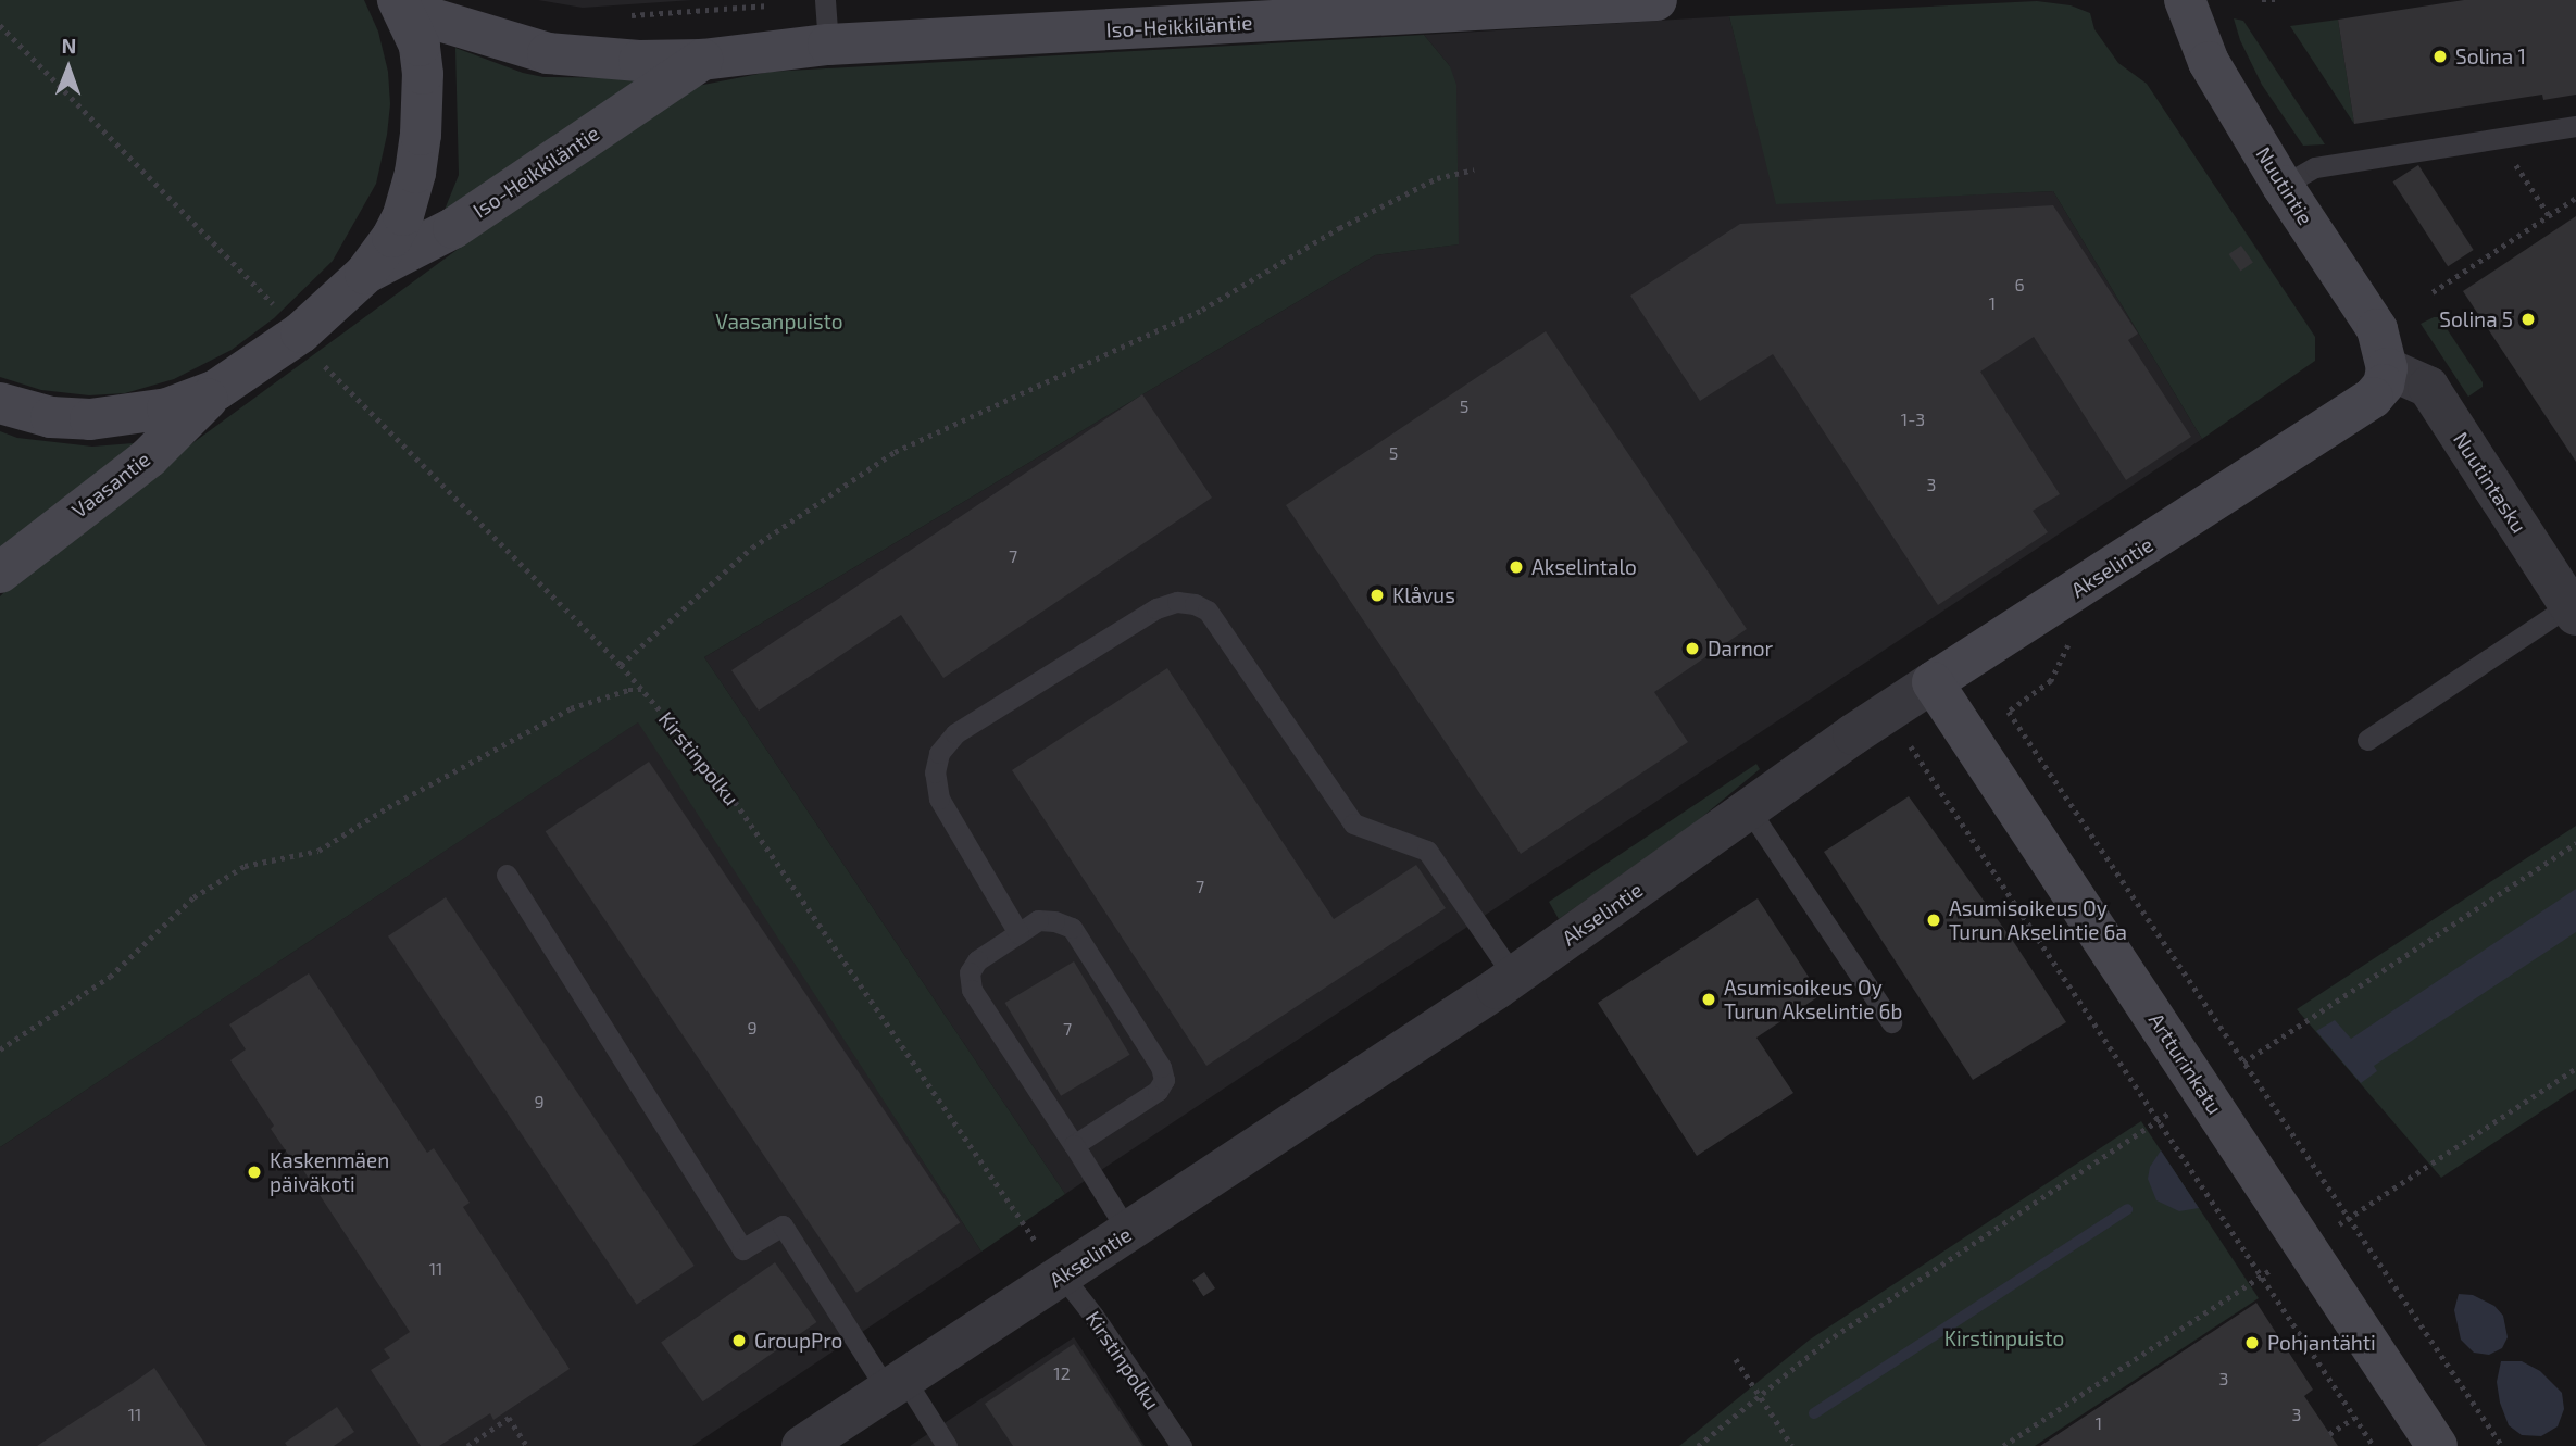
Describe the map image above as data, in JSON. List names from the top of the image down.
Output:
{
  "streets": {
    "street": [
      "Iso-Heikkiläntie",
      "Nuutintie",
      "Nuutintasku",
      "Vaasantie",
      "Akselintie",
      "Artturinkatu"
    ],
    "lane": ["Kirstinpolku"]
  },
  "crossings": [
    ["Nuutintie", "Nuutintasku"],
    ["Nuutintie", "Akselintie"],
    ["Nuutintasku", "Akselintie"],
    ["Akselintie", "Kirstinpolku"],
    ["Akselintie", "Artturinkatu"]
  ],
  "parks": ["Vaasanpuisto", "Kirstinpuisto"],
  "places": [
    "Solina 1",
    "Solina 5",
    "Akselintalo",
    "Klåvus",
    "Darnor",
    "Asumisoikeus Oy Turun Akselintie 6a",
    "Asumisoikeus Oy Turun Akselintie 6b",
    "Kaskenmäen päiväkoti",
    "GroupPro",
    "Pohjantähti"
  ],
  "house_numbers": [
    "6",
    "1",
    "5",
    "1-3",
    "5",
    "3",
    "7",
    "7",
    "9",
    "7",
    "9",
    "11",
    "12",
    "3",
    "11",
    "3",
    "1"
  ],
  "north": "top"
}
